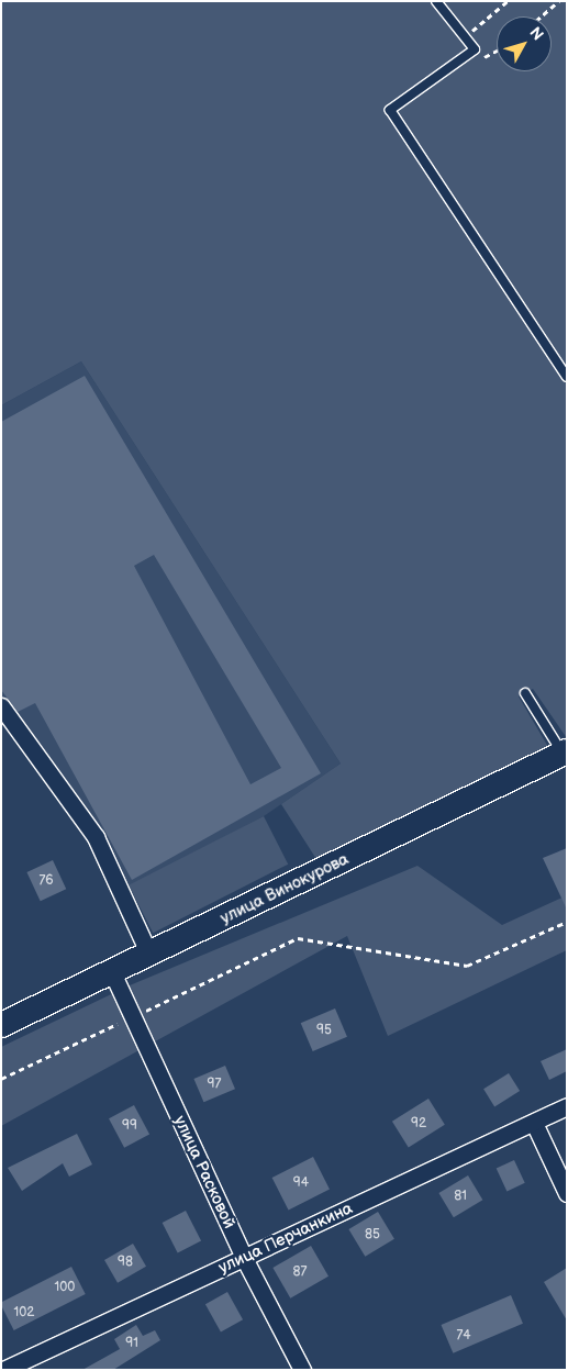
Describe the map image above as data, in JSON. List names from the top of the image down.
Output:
{
  "streets": {
    "main road": ["улица Винокурова"],
    "street": ["улица Расковой", "улица Перчанкина"]
  },
  "crossings": [
    ["улица Винокурова", "улица Расковой"],
    ["улица Расковой", "улица Перчанкина"]
  ],
  "house_numbers": [
    "76",
    "95",
    "97",
    "92",
    "99",
    "94",
    "81",
    "85",
    "98",
    "87",
    "100",
    "102",
    "74",
    "91"
  ],
  "north": "top right"
}
